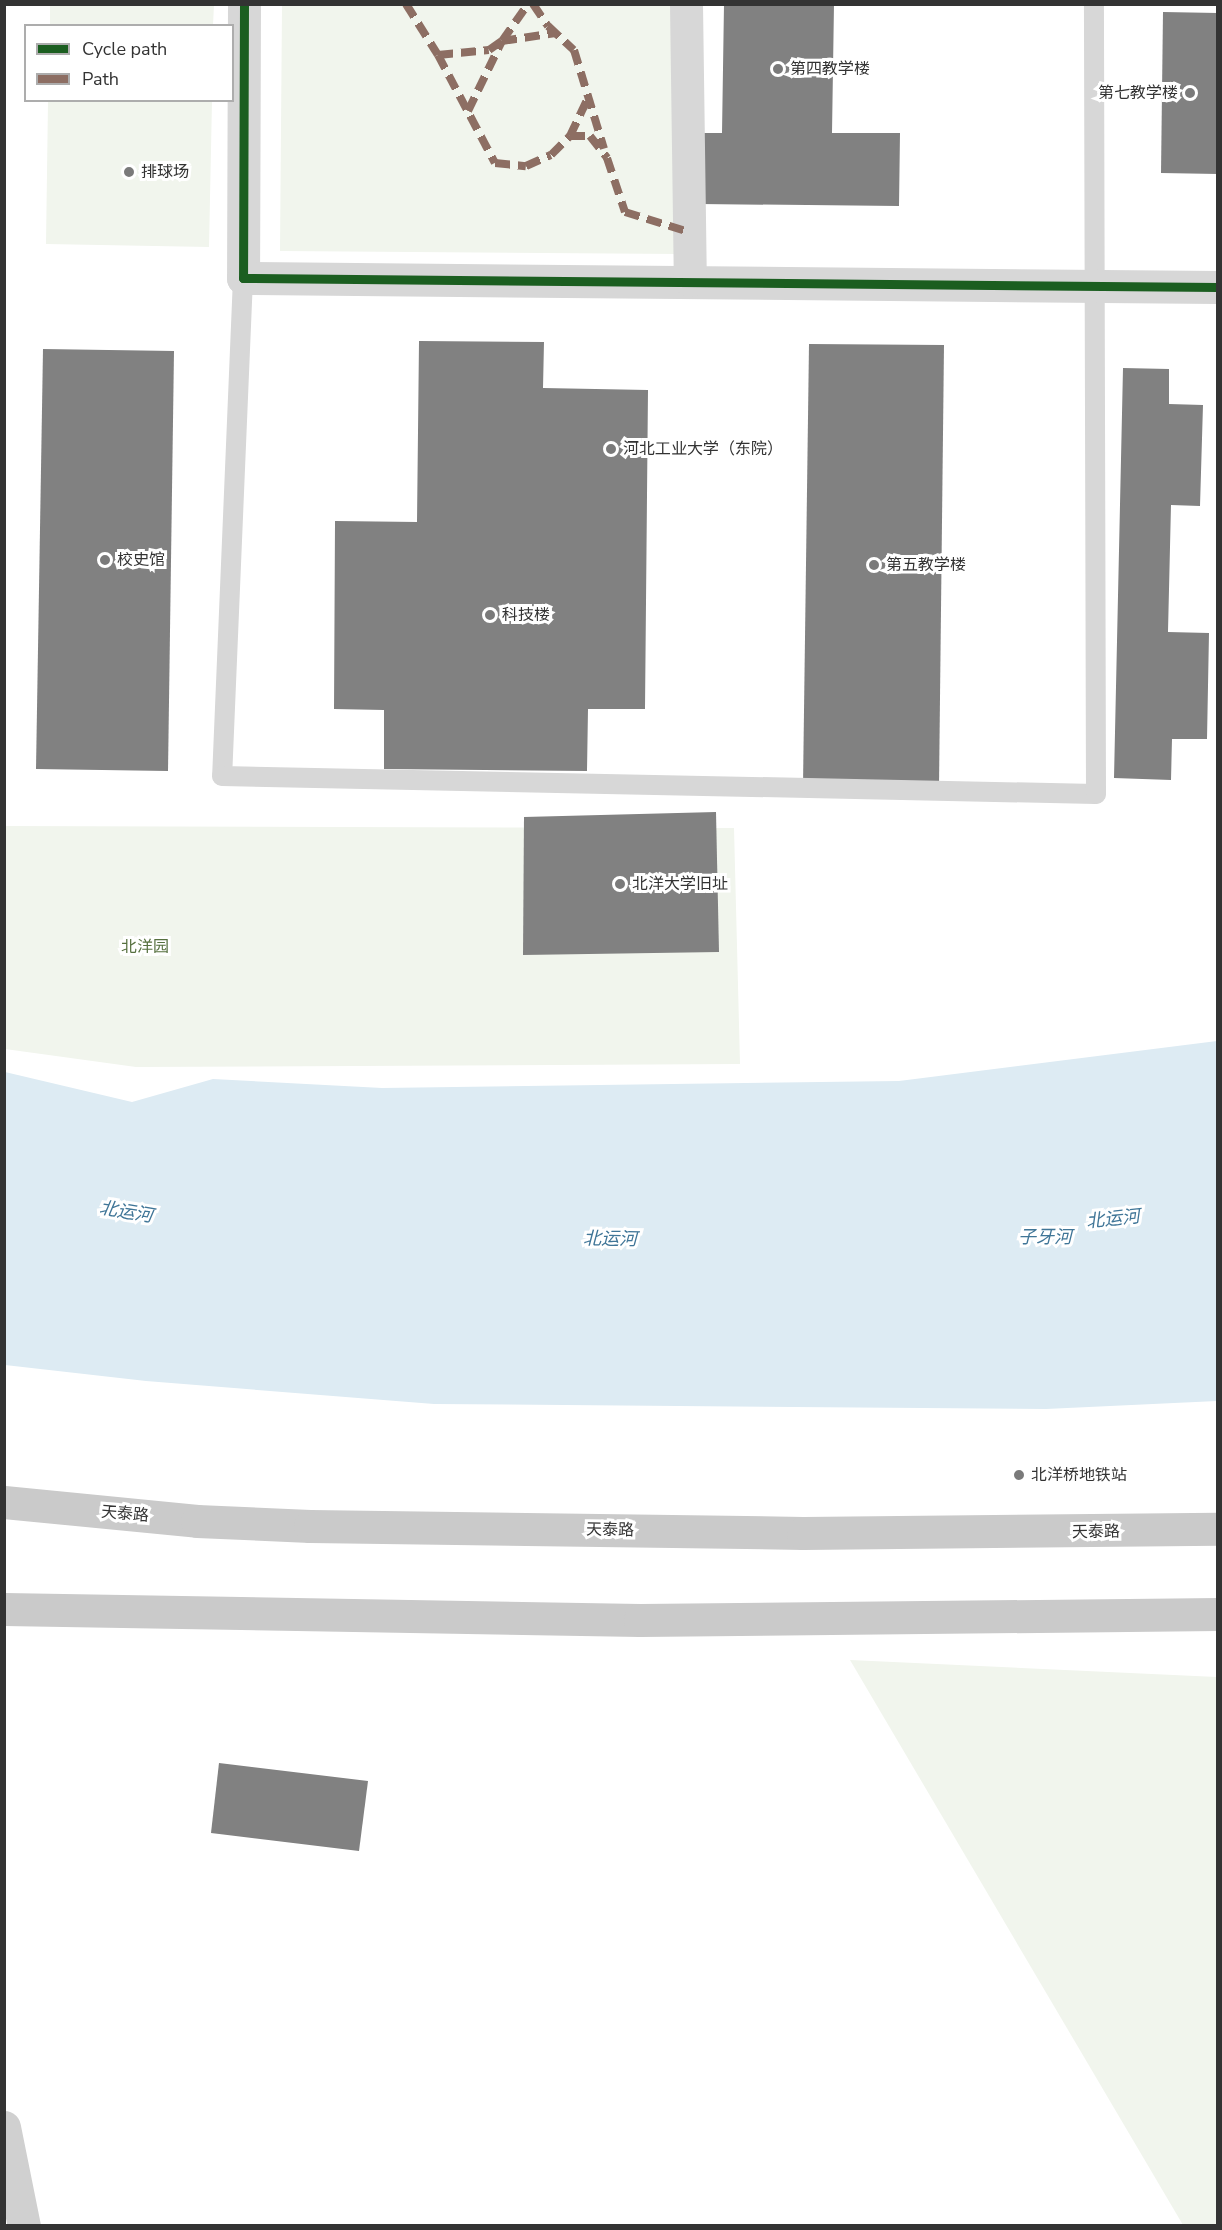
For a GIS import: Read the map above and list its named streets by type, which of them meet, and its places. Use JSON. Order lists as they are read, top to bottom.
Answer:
{
  "streets": {
    "main road": ["天泰路"]
  },
  "water": ["北运河", "子牙河"],
  "parks": ["北洋园"],
  "places": [
    "第四教学楼",
    "第七教学楼",
    "排球场",
    "河北工业大学（东院）",
    "校史馆",
    "第五教学楼",
    "科技楼",
    "北洋大学旧址",
    "北洋桥地铁站"
  ],
  "legend": ["Cycle path", "Path"]
}
